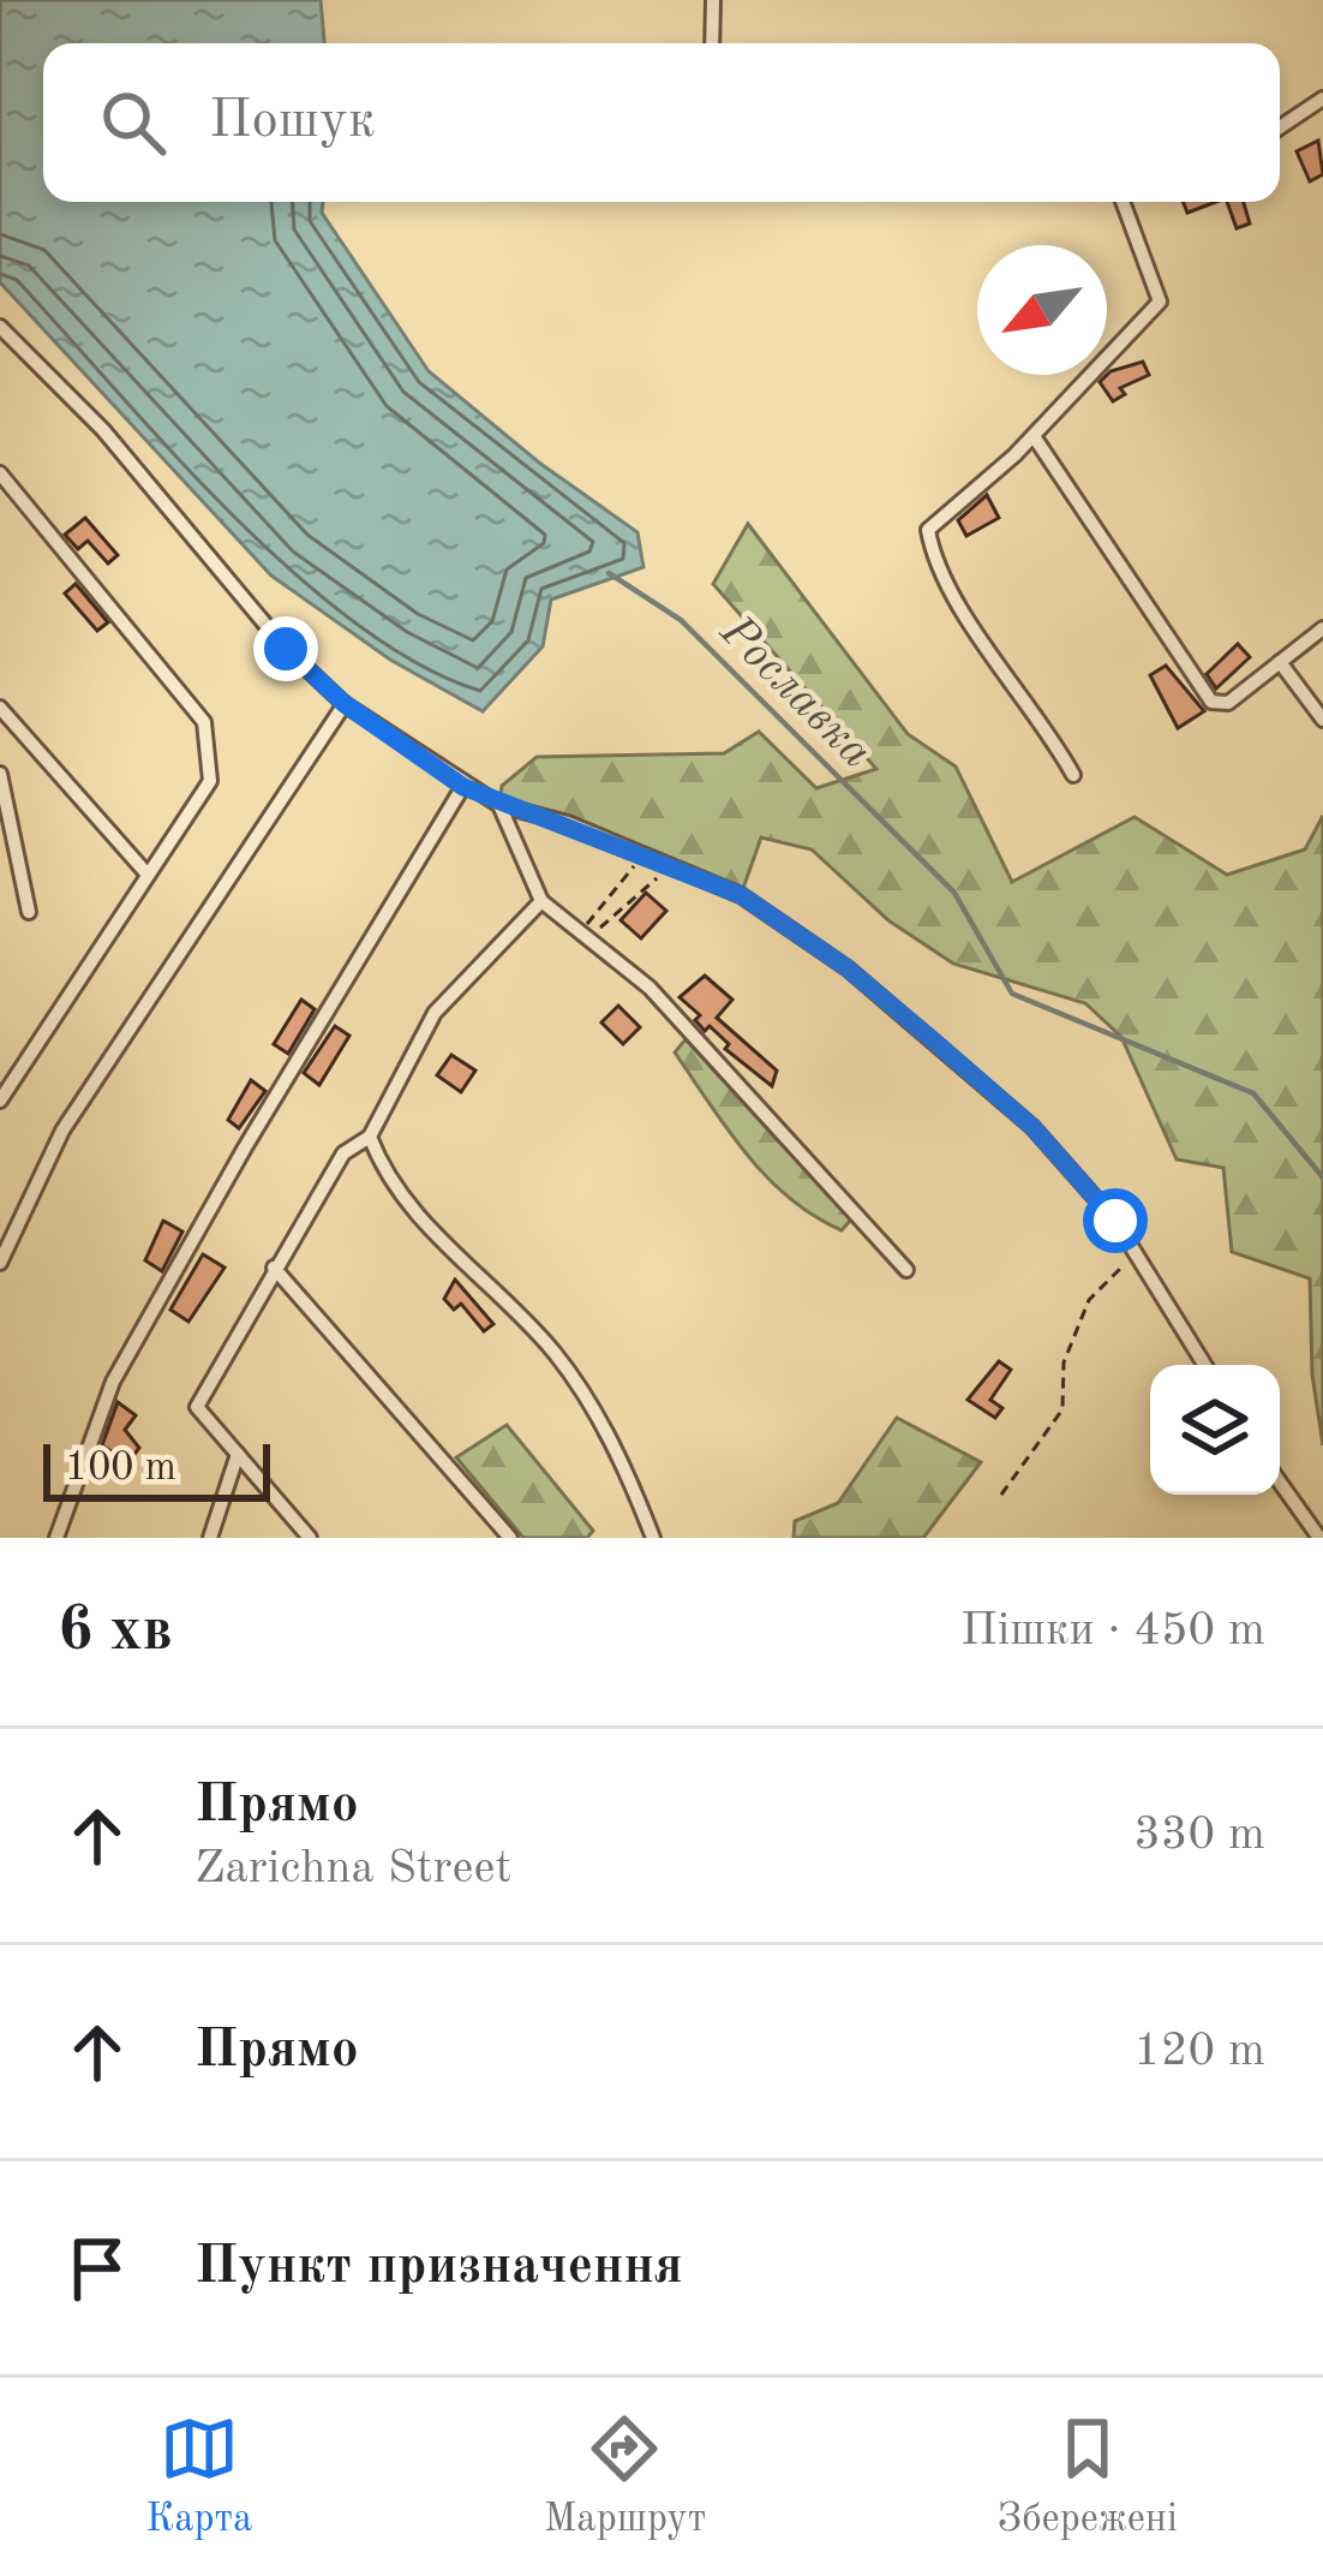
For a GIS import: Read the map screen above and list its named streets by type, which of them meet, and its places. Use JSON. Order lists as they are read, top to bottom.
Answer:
{
  "water": ["Рославка"],
  "scale_bar": "100 m",
  "north": "bottom left",
  "page": {
    "search": "Пошук",
    "scale": "100 m",
    "heading": ["6 хв", "Пішки · 450 m"],
    "list": [
      ["Прямо", "Zarichna Street", "330 m"],
      ["Прямо", "120 m"],
      "Пункт призначення"
    ],
    "nav": ["Карта", "Маршрут", "Збережені"]
  }
}
